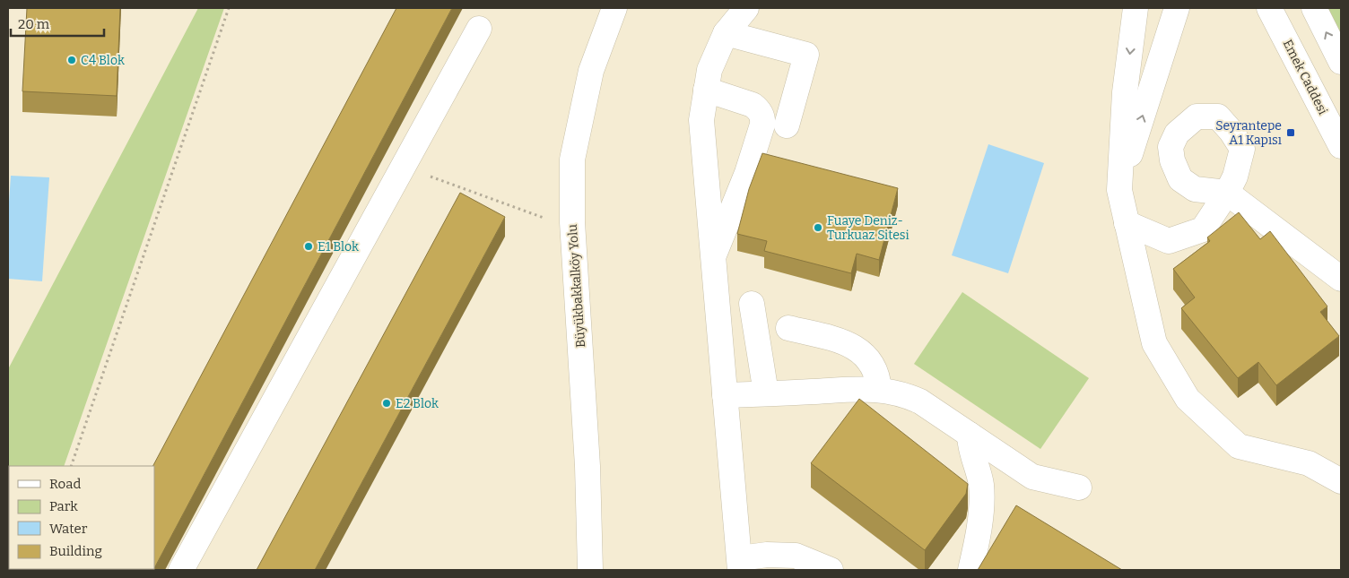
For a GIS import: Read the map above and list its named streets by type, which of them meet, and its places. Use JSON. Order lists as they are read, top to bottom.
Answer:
{
  "streets": {
    "street": ["Emek Caddesi", "Büyükbakkalköy Yolu"]
  },
  "places": {
    "other": [
      "C4 Blok",
      "Fuaye Deniz- Turkuaz Sitesi",
      "E1 Blok",
      "E2 Blok"
    ],
    "transit": ["Seyrantepe A1 Kapısı"]
  },
  "legend": [
    "Road",
    "Park",
    "Water",
    "Building"
  ],
  "scale_bar": "20 m"
}
